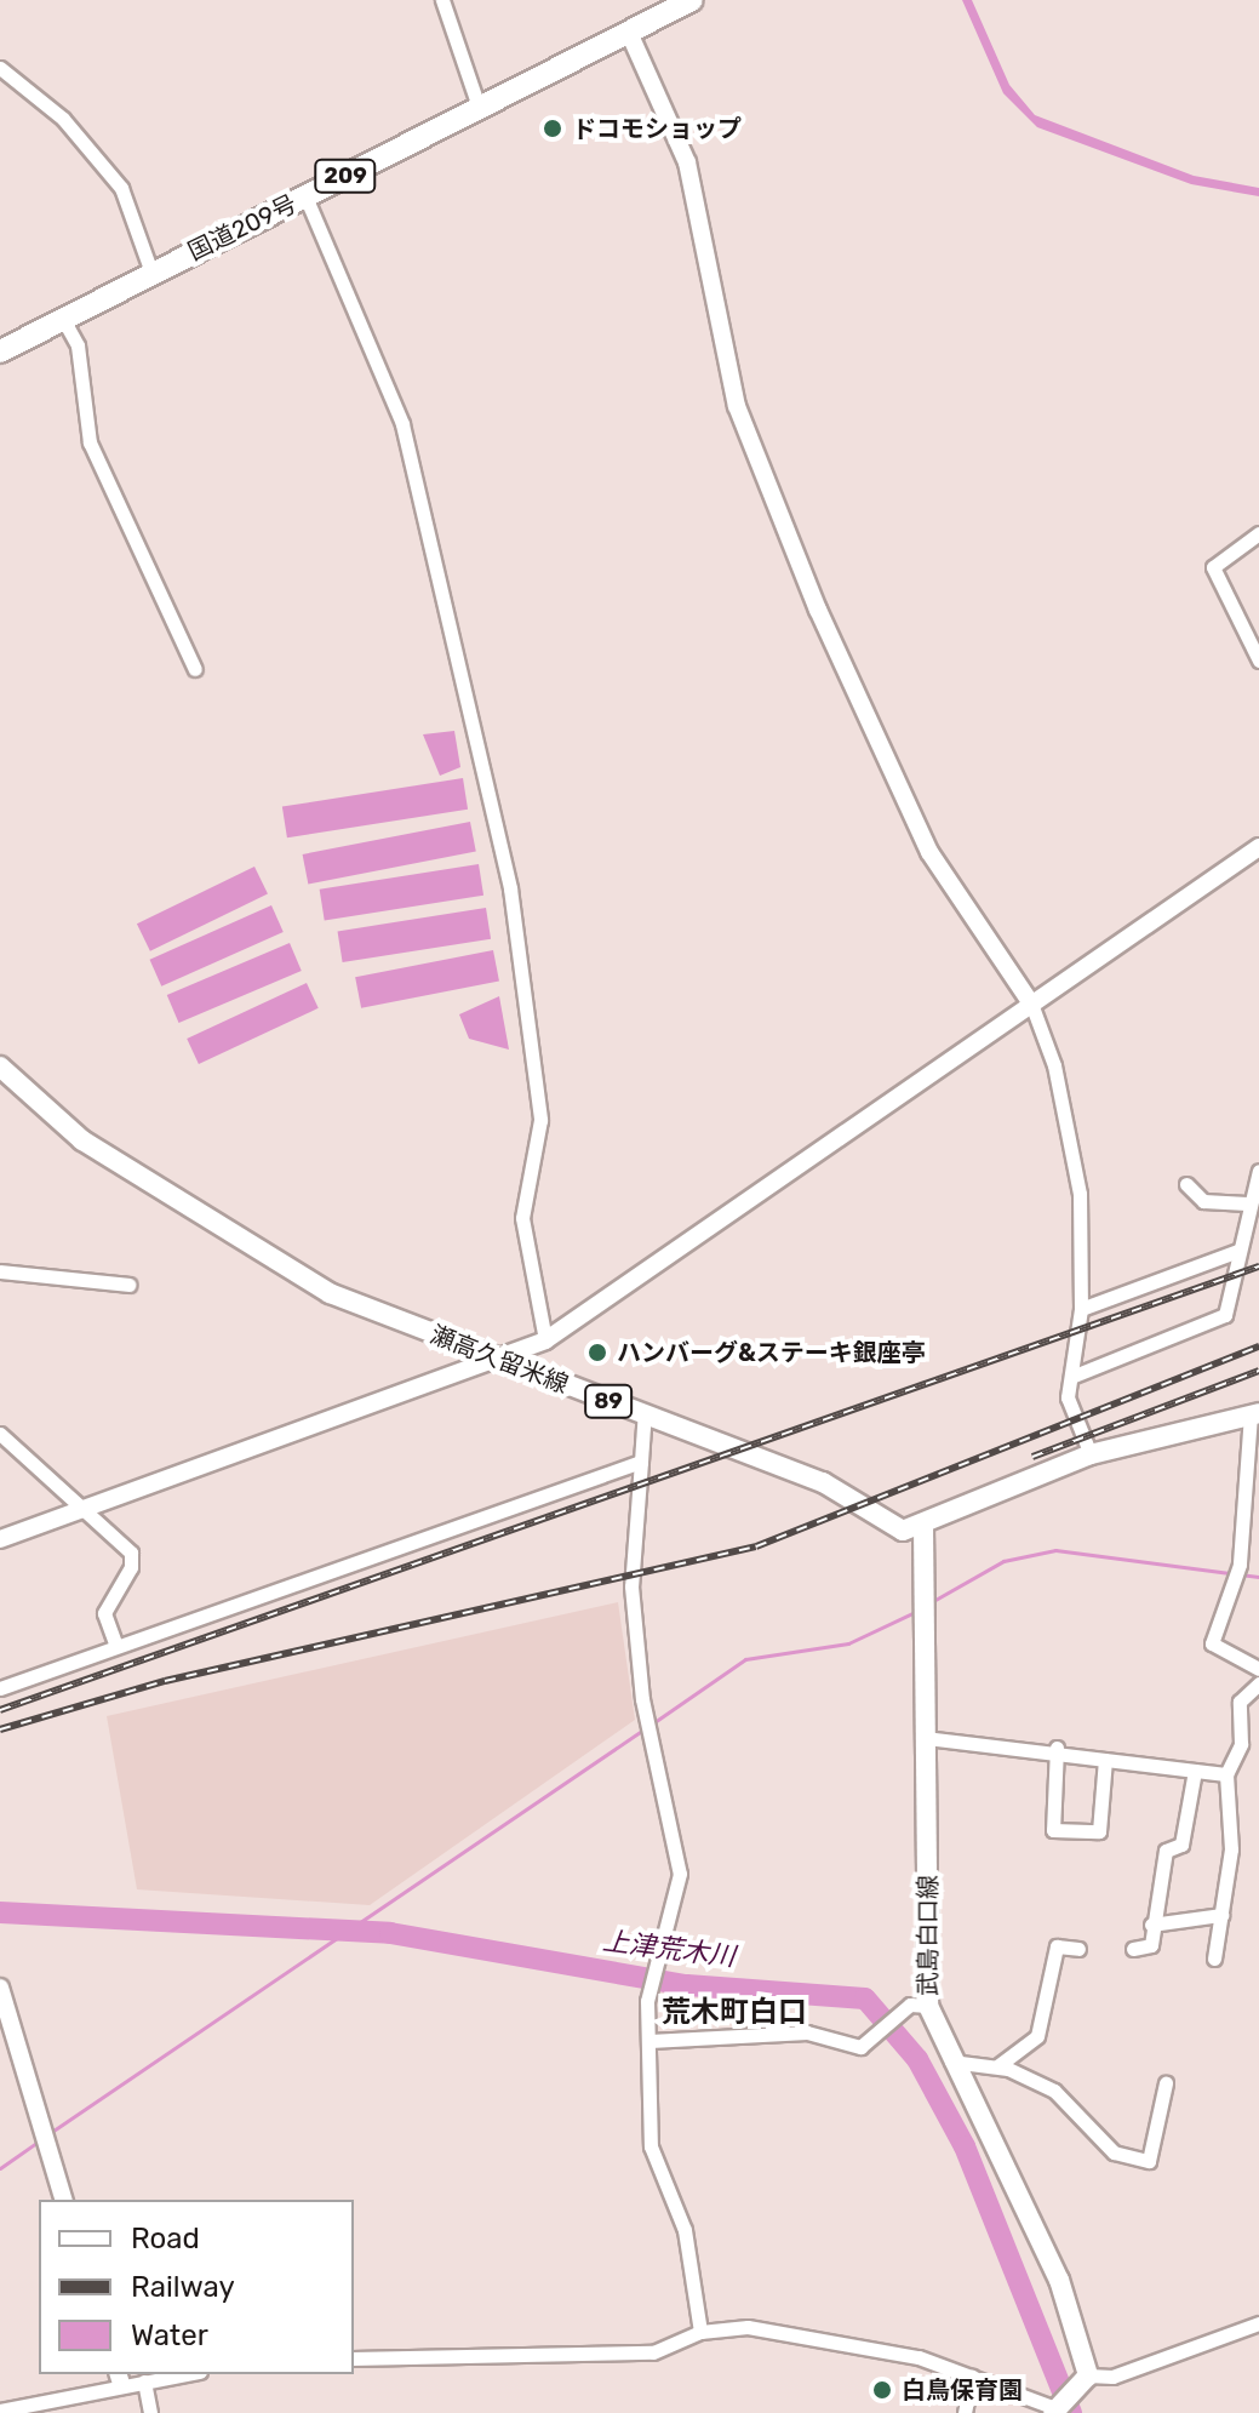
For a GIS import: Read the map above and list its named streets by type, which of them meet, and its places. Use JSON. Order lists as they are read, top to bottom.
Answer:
{
  "streets": {
    "highway": ["209", "国道209号"],
    "main road": ["瀬高久留米線", "89", "武島白口線"]
  },
  "crossings": [
    ["瀬高久留米線", "武島白口線"]
  ],
  "districts": ["荒木町白口"],
  "water": ["上津荒木川"],
  "places": ["ドコモショップ", "ハンバーグ&ステーキ銀座亭", "白鳥保育園"],
  "legend": ["Road", "Railway", "Water"]
}
